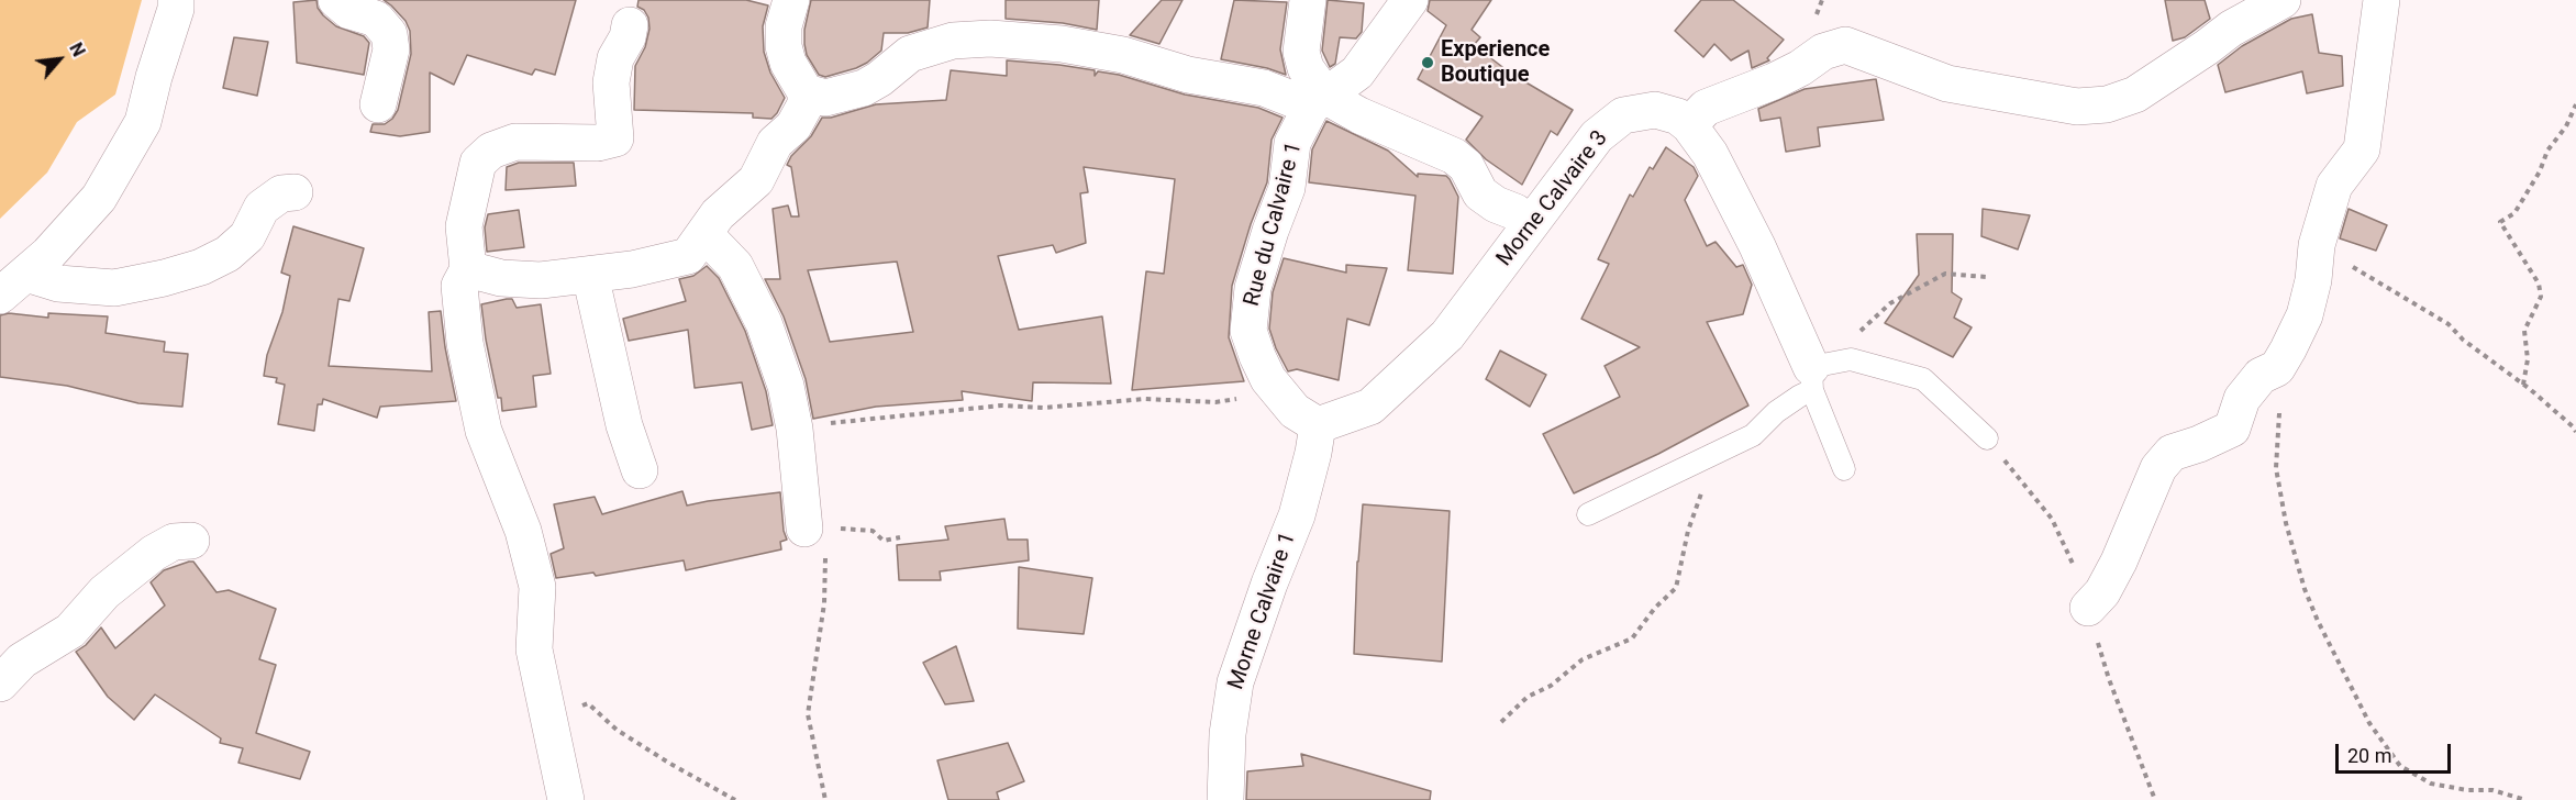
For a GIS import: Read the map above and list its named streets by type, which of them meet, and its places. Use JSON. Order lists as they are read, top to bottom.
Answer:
{
  "streets": {
    "street": ["Morne Calvaire 3", "Rue du Calvaire 1", "Morne Calvaire 1"]
  },
  "crossings": [
    ["Morne Calvaire 3", "Rue du Calvaire 1"],
    ["Morne Calvaire 3", "Morne Calvaire 1"],
    ["Rue du Calvaire 1", "Morne Calvaire 1"]
  ],
  "places": ["Experience Boutique"],
  "scale_bar": "20 m",
  "north": "top right"
}
